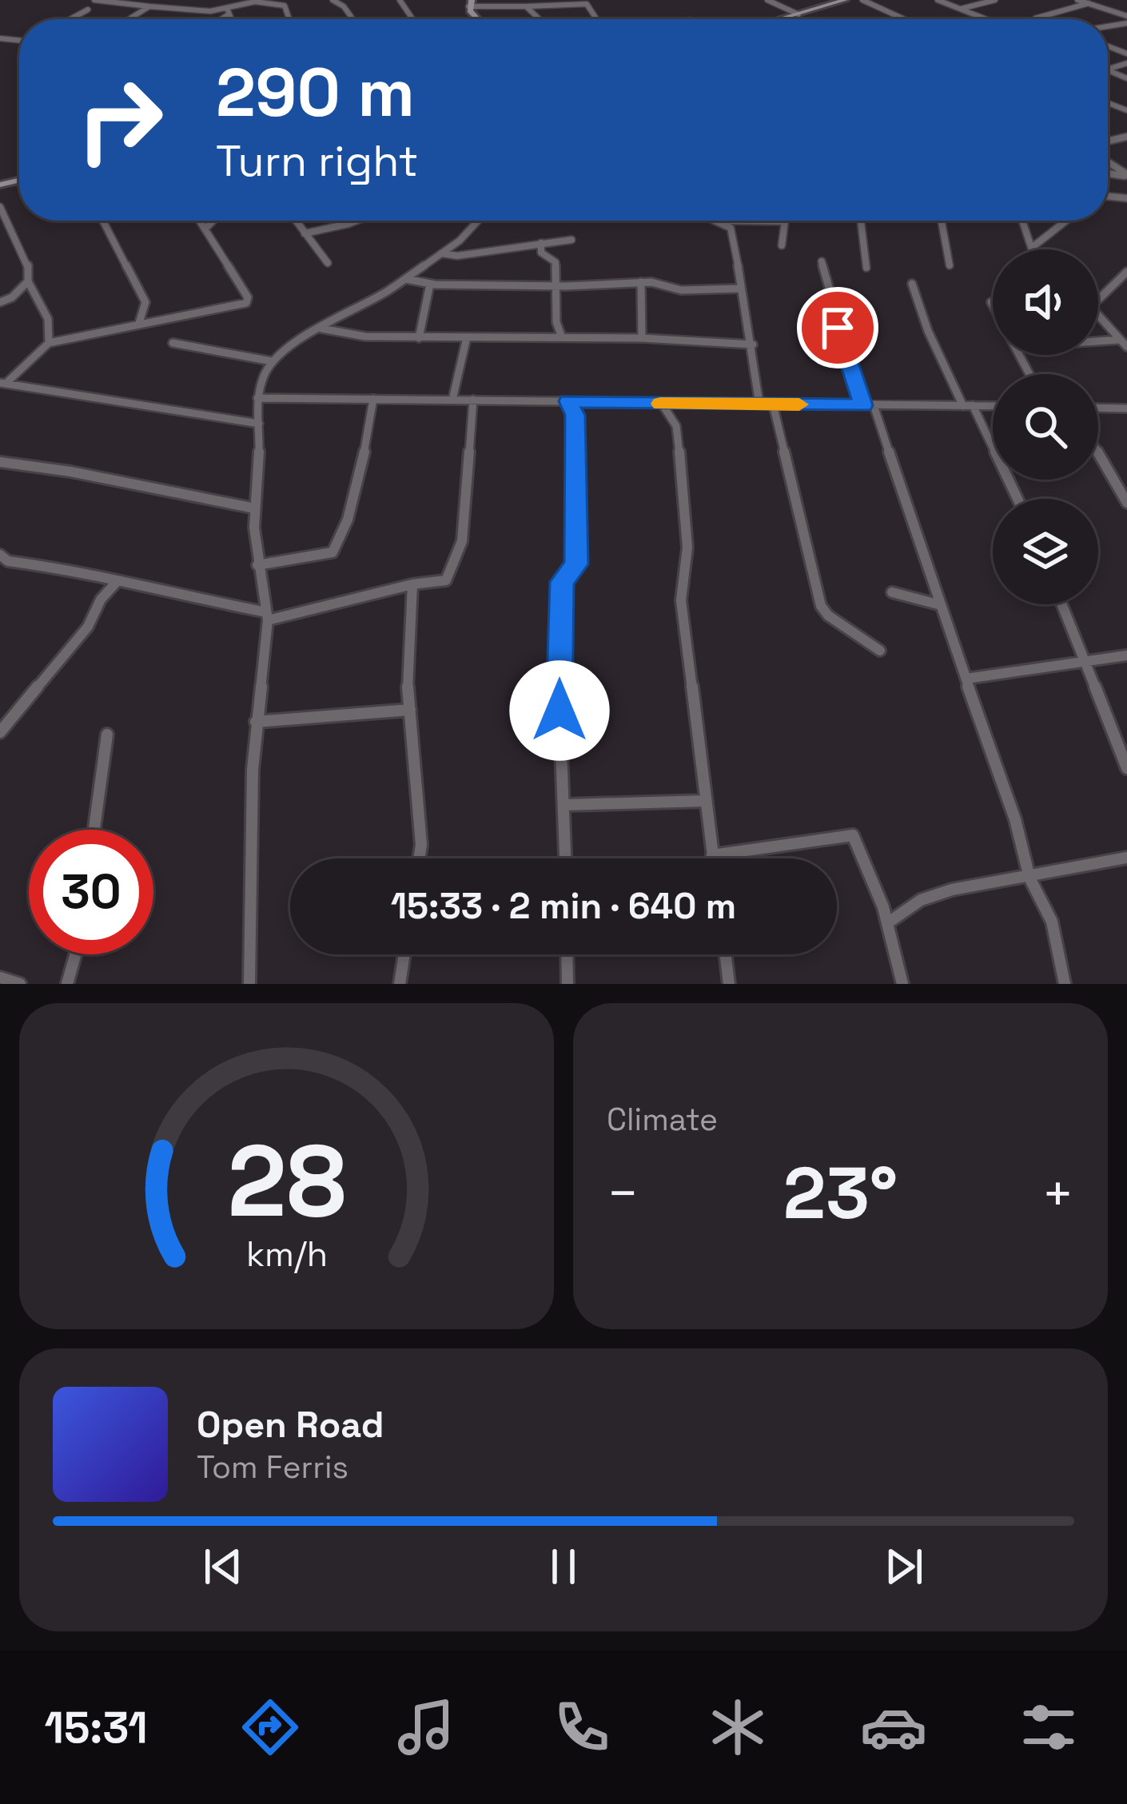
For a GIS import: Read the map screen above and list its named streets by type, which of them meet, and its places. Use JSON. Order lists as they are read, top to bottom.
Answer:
{
  "page": {
    "turn": ["290 m", "Turn right"],
    "limit": "30",
    "trip": "15:33 · 2 min · 640 m",
    "tile": "Climate",
    "heat": ["−", "23°", "+"],
    "song": ["Open Road", "Tom Ferris"],
    "tabs": "15:31",
    "gauge": ["28", "km/h"]
  }
}
